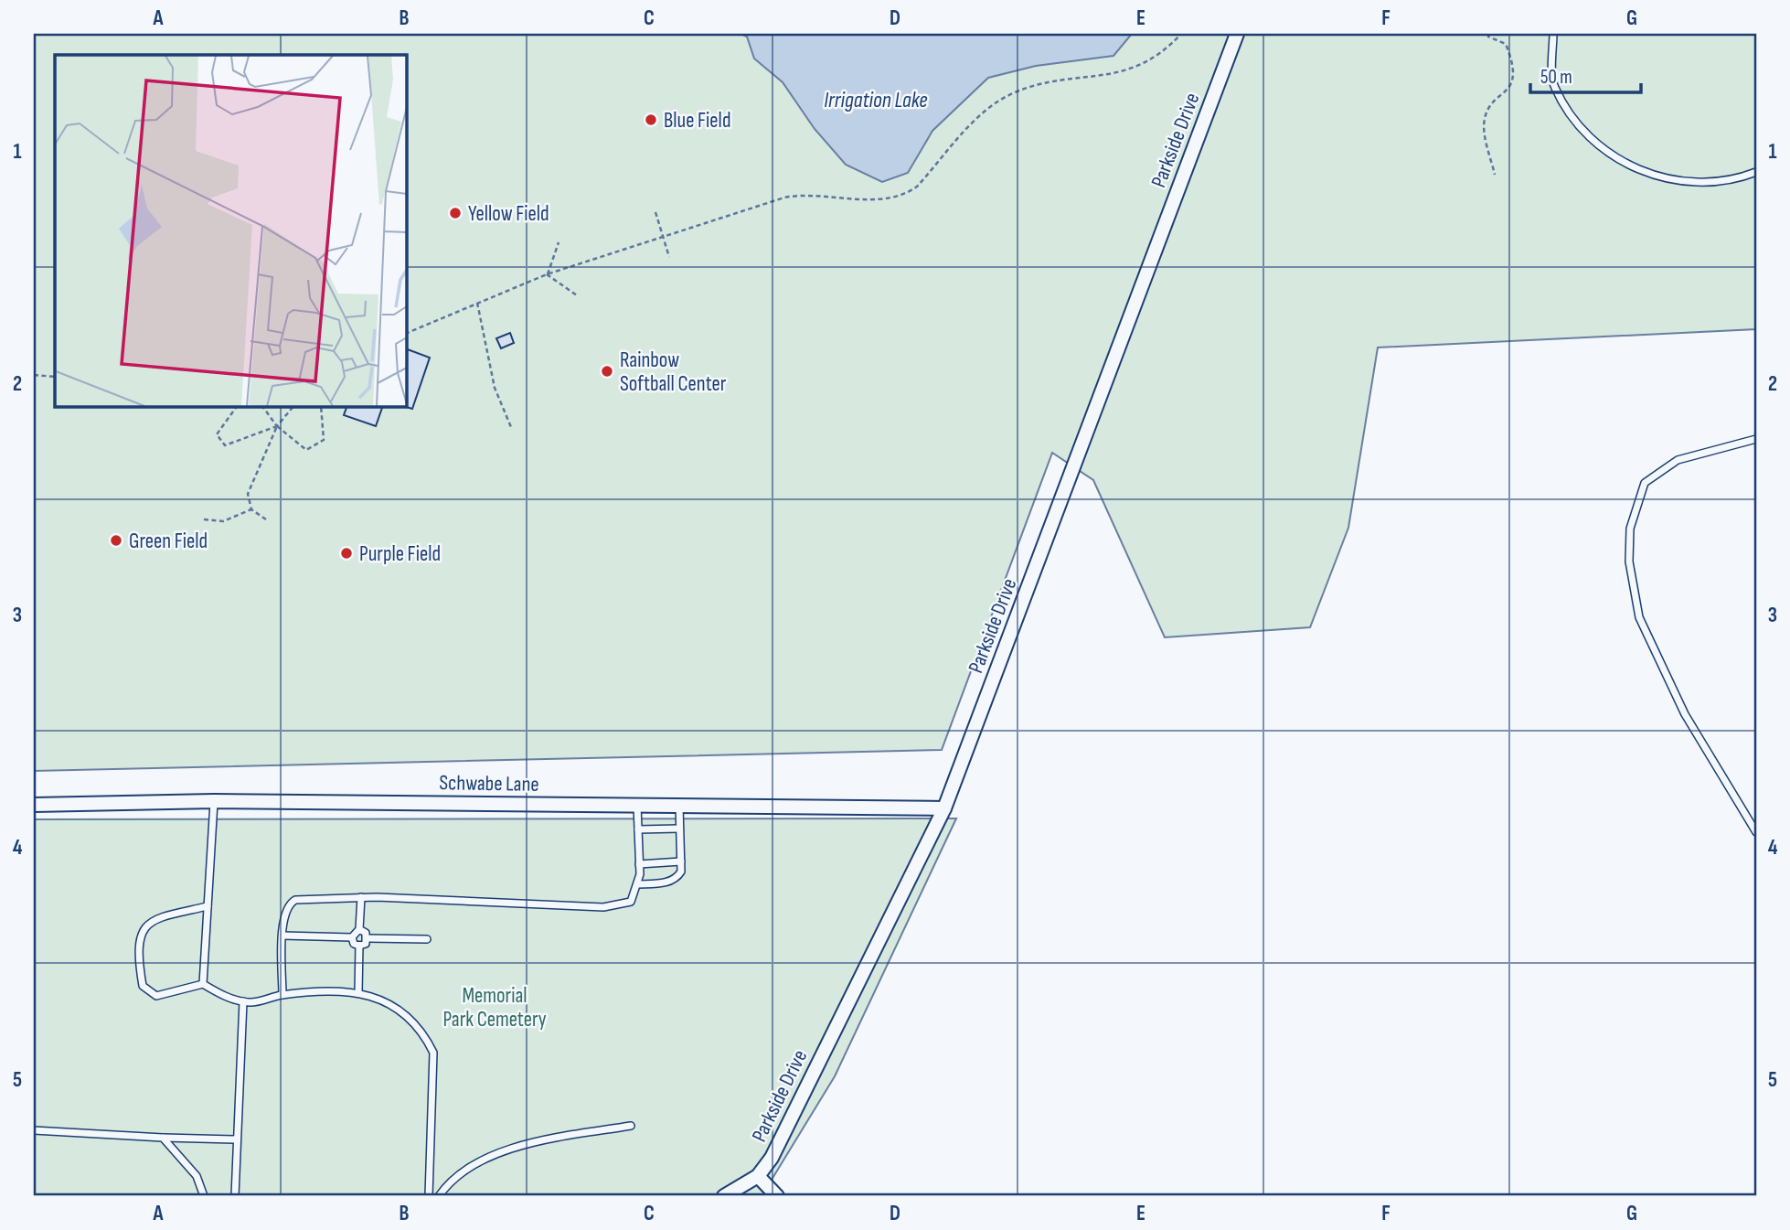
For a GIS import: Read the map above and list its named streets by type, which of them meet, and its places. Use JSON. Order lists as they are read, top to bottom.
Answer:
{
  "streets": {
    "street": ["Parkside Drive", "Schwabe Lane"]
  },
  "crossings": [
    ["Parkside Drive", "Schwabe Lane"]
  ],
  "water": ["Irrigation Lake"],
  "parks": ["Memorial Park Cemetery"],
  "places": [
    "Blue Field",
    "Yellow Field",
    "Rainbow Softball Center",
    "Green Field",
    "Purple Field"
  ],
  "scale_bar": "50 m",
  "grid": {
    "columns": [
      "A",
      "B",
      "C",
      "D",
      "E",
      "F",
      "G"
    ],
    "rows": [
      "1",
      "2",
      "3",
      "4",
      "5"
    ]
  }
}
